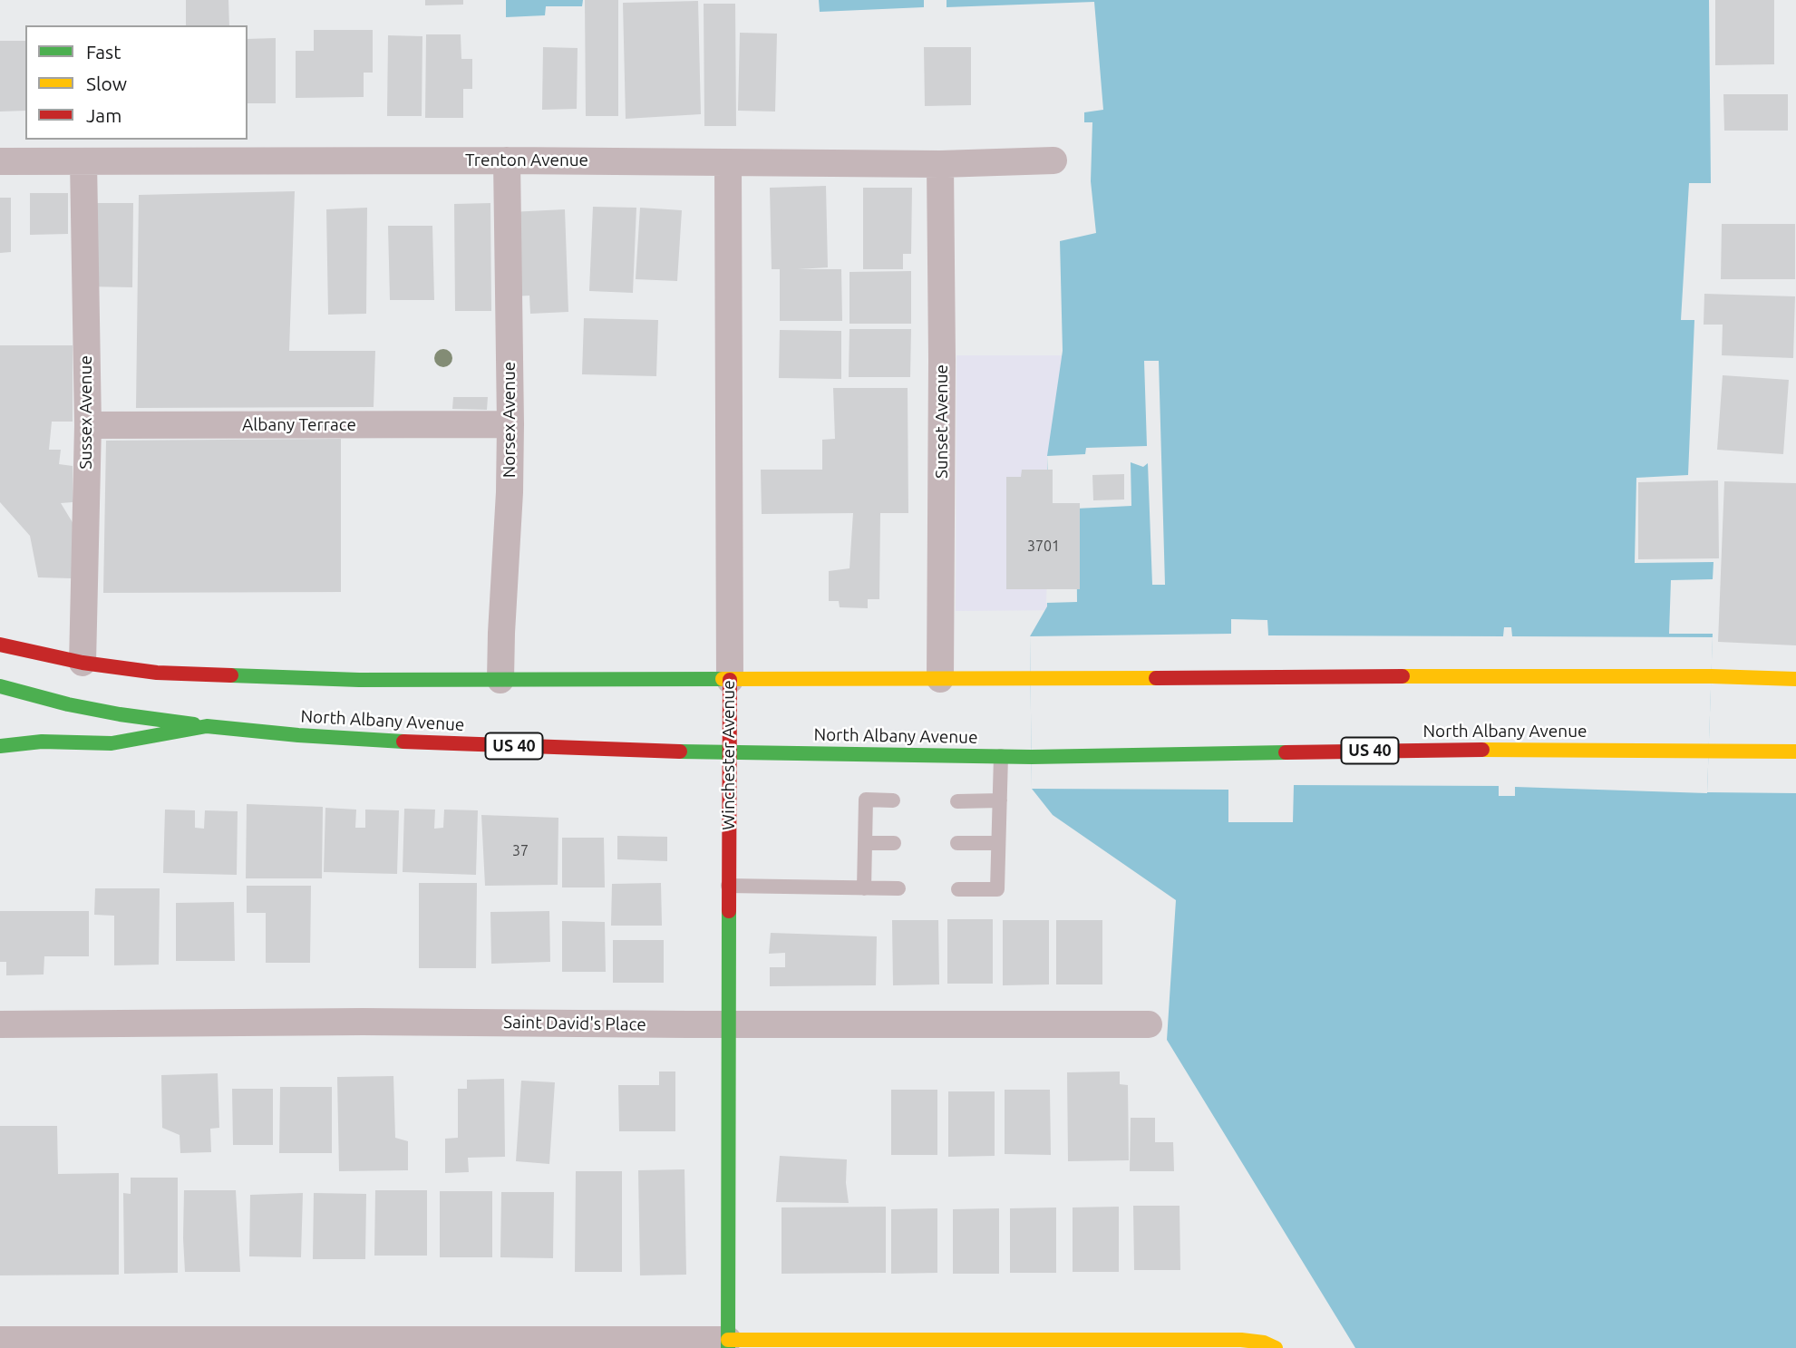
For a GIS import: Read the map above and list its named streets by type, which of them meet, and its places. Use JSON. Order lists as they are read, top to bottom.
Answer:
{
  "streets": {
    "main road": ["North Albany Avenue", "US 40", "Winchester Avenue"],
    "street": [
      "Trenton Avenue",
      "Sussex Avenue",
      "Norsex Avenue",
      "Sunset Avenue",
      "Albany Terrace",
      "Saint David's Place"
    ]
  },
  "crossings": [
    ["Trenton Avenue", "Sussex Avenue"],
    ["Trenton Avenue", "Norsex Avenue"],
    ["Trenton Avenue", "Sunset Avenue"],
    ["Trenton Avenue", "Winchester Avenue"],
    ["Sussex Avenue", "Albany Terrace"],
    ["Norsex Avenue", "Albany Terrace"],
    ["North Albany Avenue", "Winchester Avenue"],
    ["Winchester Avenue", "Saint David's Place"]
  ],
  "house_numbers": ["3701", "37"],
  "legend": ["Fast", "Slow", "Jam"]
}
